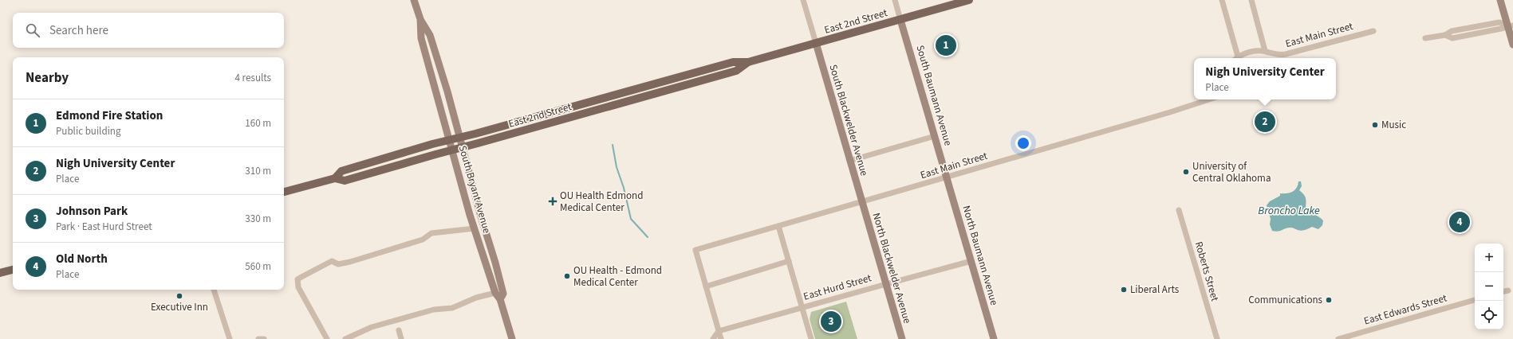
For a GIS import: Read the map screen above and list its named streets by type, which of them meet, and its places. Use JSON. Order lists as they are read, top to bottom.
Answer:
{
  "streets": {
    "main road": ["East 2nd Street"],
    "street": [
      "East Main Street",
      "South Baumann Avenue",
      "South Blackwelder Avenue",
      "South Bryant Avenue",
      "North Baumann Avenue",
      "North Blackwelder Avenue",
      "Roberts Street",
      "East Hurd Street",
      "East Edwards Street"
    ]
  },
  "crossings": [
    ["East 2nd Street", "South Baumann Avenue"],
    ["East 2nd Street", "South Blackwelder Avenue"],
    ["East 2nd Street", "South Bryant Avenue"],
    ["East Main Street", "South Baumann Avenue"],
    ["East Main Street", "South Blackwelder Avenue"],
    ["East Main Street", "North Baumann Avenue"],
    ["East Main Street", "North Blackwelder Avenue"],
    ["South Baumann Avenue", "North Baumann Avenue"],
    ["South Blackwelder Avenue", "North Blackwelder Avenue"],
    ["North Baumann Avenue", "East Hurd Street"],
    ["North Blackwelder Avenue", "East Hurd Street"]
  ],
  "water": ["Broncho Lake"],
  "places": {
    "other": [
      "Music",
      "University of Central Oklahoma",
      "OU Health - Edmond Medical Center",
      "Liberal Arts",
      "Executive Inn",
      "Communications"
    ],
    "health": ["OU Health Edmond Medical Center"]
  },
  "page": {
    "search": "Search here",
    "pins": [
      "1",
      "2",
      "4",
      "3"
    ],
    "heading": ["Nearby", "4 results"],
    "popup": ["Nigh University Center", "Place"],
    "list": [
      {
        "mark": "1",
        "name": "Edmond Fire Station",
        "note": "Public building",
        "value": "160 m"
      },
      {
        "mark": "2",
        "name": "Nigh University Center",
        "note": "Place",
        "value": "310 m"
      },
      {
        "mark": "3",
        "name": "Johnson Park",
        "note": "Park · East Hurd Street",
        "value": "330 m"
      },
      {
        "mark": "4",
        "name": "Old North",
        "note": "Place",
        "value": "560 m"
      }
    ],
    "map_buttons": ["+", "−"]
  }
}
